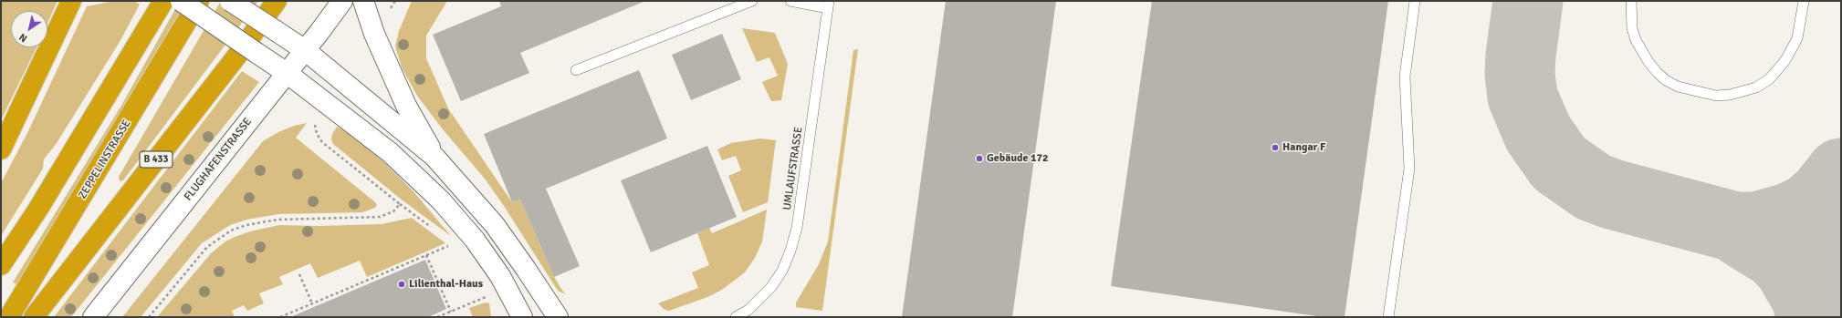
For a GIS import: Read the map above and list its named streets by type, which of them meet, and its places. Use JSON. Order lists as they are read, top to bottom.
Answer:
{
  "streets": {
    "highway": ["ZEPPELINSTRASSE", "B 433"],
    "street": ["FLUGHAFENSTRASSE"],
    "lane": ["UMLAUFSTRASSE"]
  },
  "places": ["Hangar F", "Gebäude 172", "Lilienthal-Haus"],
  "north": "bottom left"
}
